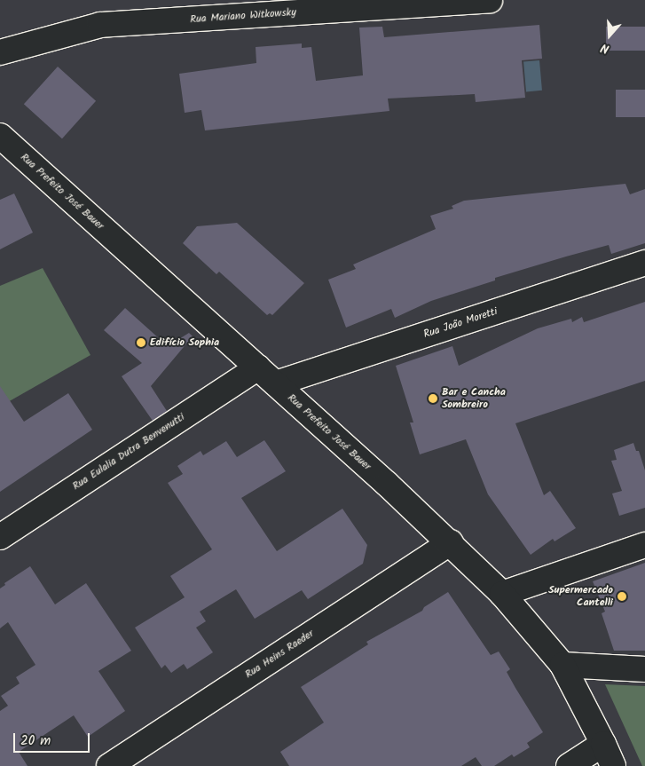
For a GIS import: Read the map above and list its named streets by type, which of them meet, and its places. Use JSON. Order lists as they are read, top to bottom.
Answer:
{
  "streets": {
    "street": [
      "Rua Mariano Witkowsky",
      "Rua Prefeito José Bauer",
      "Rua João Moretti",
      "Rua Eulalia Dutra Benvenutti",
      "Rua Heins Raeder"
    ]
  },
  "crossings": [
    ["Rua Prefeito José Bauer", "Rua João Moretti"],
    ["Rua Prefeito José Bauer", "Rua Eulalia Dutra Benvenutti"],
    ["Rua Prefeito José Bauer", "Rua Heins Raeder"]
  ],
  "places": ["Edifício Sophia", "Bar e Cancha Sombreiro", "Supermercado Cantelli"],
  "scale_bar": "20 m",
  "north": "bottom"
}
